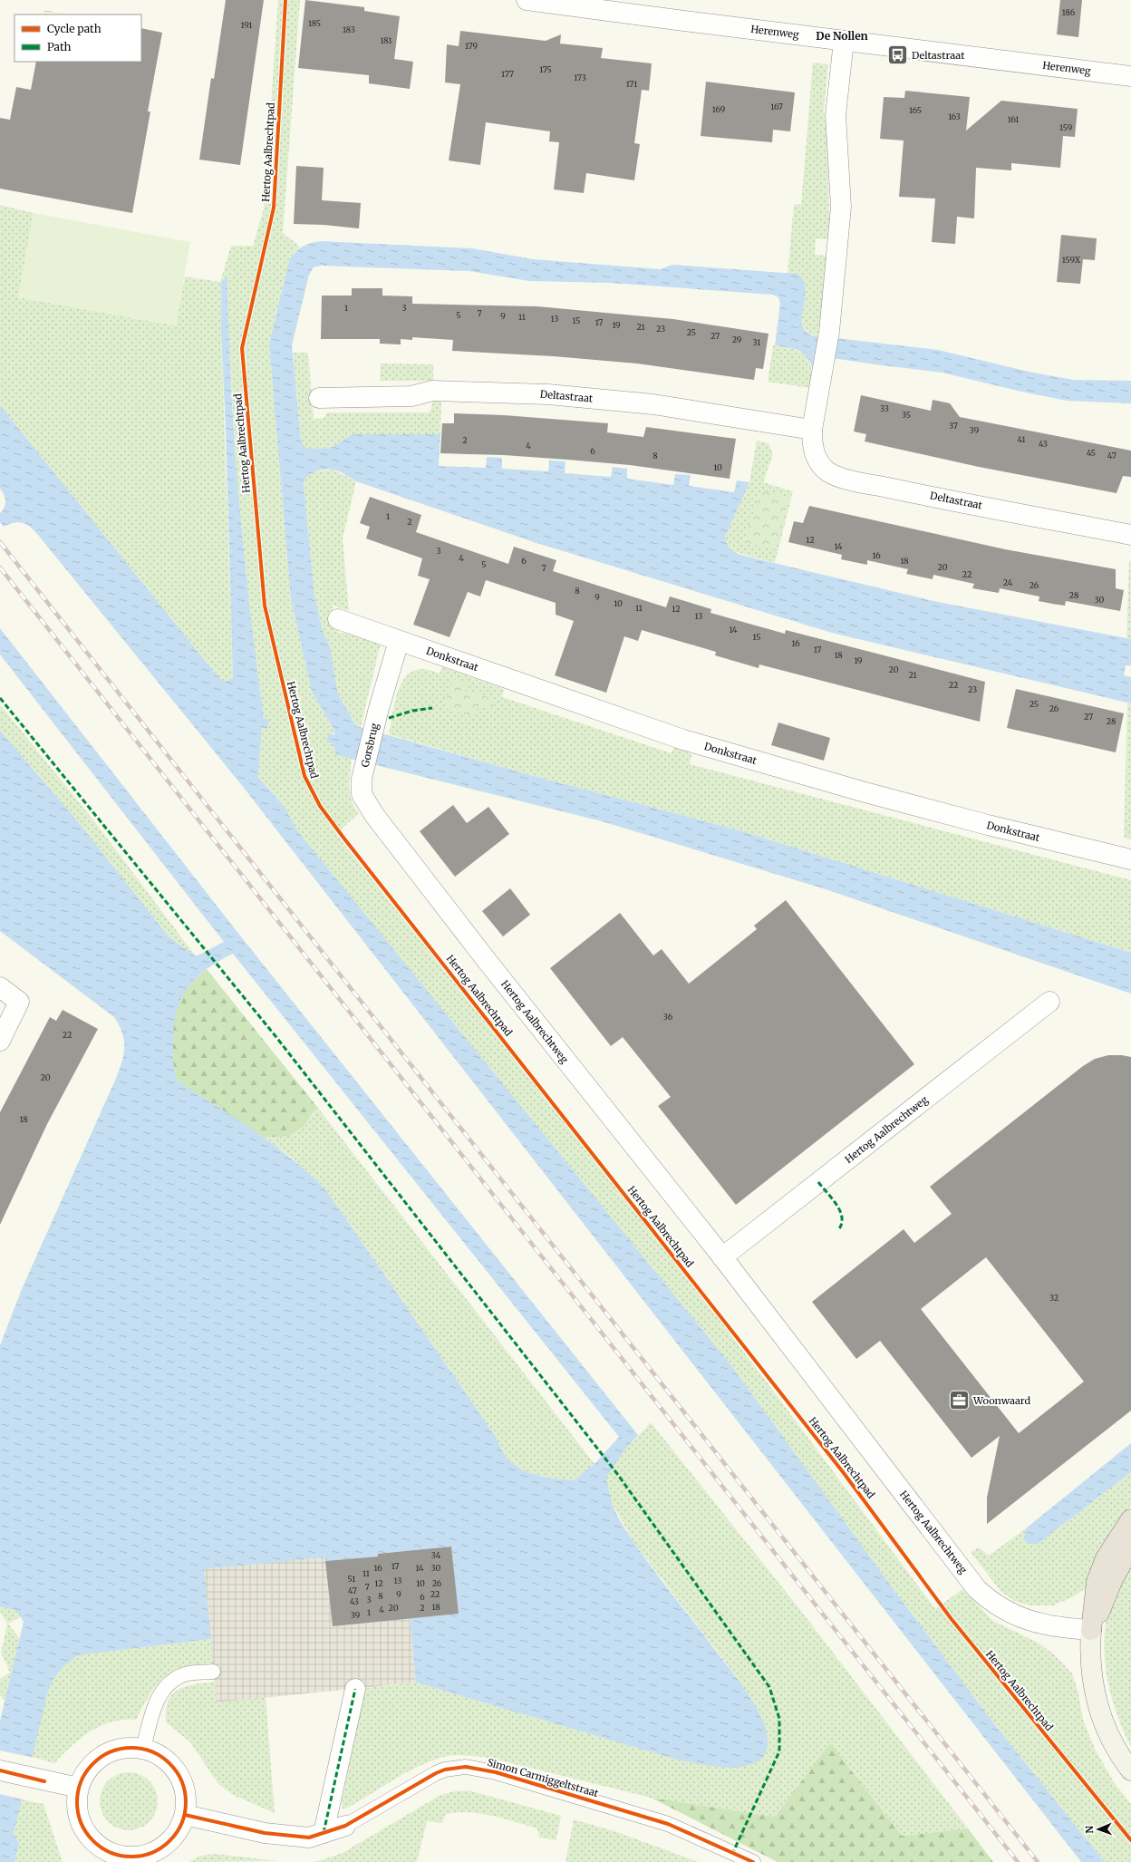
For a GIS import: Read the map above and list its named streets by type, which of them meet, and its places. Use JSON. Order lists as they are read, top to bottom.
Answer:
{
  "streets": {
    "street": [
      "Herenweg",
      "Deltastraat",
      "Donkstraat",
      "Gorsbrug",
      "Hertog Aalbrechtweg",
      "Simon Carmiggeltstraat"
    ],
    "cycle path": ["Hertog Aalbrechtpad"]
  },
  "crossings": [
    ["Herenweg", "Deltastraat"],
    ["Donkstraat", "Gorsbrug"],
    ["Gorsbrug", "Hertog Aalbrechtweg"]
  ],
  "districts": ["De Nollen"],
  "places": {
    "bus stop": ["Deltastraat"],
    "office": ["Woonwaard"]
  },
  "house_numbers": [
    "186",
    "185",
    "191",
    "183",
    "181",
    "179",
    "175",
    "177",
    "173",
    "171",
    "167",
    "169",
    "165",
    "163",
    "161",
    "159",
    "159X",
    "1",
    "3",
    "7",
    "5",
    "9",
    "11",
    "13",
    "15",
    "17",
    "19",
    "21",
    "23",
    "25",
    "27",
    "29",
    "31",
    "33",
    "35",
    "37",
    "39",
    "41",
    "2",
    "43",
    "4",
    "6",
    "45",
    "8",
    "47",
    "10",
    "1",
    "2",
    "12",
    "14",
    "3",
    "16",
    "4",
    "6",
    "18",
    "5",
    "20",
    "7",
    "22",
    "24",
    "26",
    "8",
    "28",
    "9",
    "30",
    "10",
    "11",
    "12",
    "13",
    "14",
    "15",
    "16",
    "17",
    "18",
    "19",
    "20",
    "21",
    "22",
    "23",
    "25",
    "26",
    "27",
    "28",
    "36",
    "22",
    "20",
    "18",
    "32",
    "34",
    "17",
    "16",
    "14",
    "30",
    "11",
    "51",
    "13",
    "12",
    "10",
    "26",
    "7",
    "47",
    "9",
    "22",
    "8",
    "6",
    "3",
    "43",
    "18",
    "20",
    "2",
    "4",
    "1",
    "39"
  ],
  "legend": ["Cycle path", "Path"],
  "north": "left"
}
